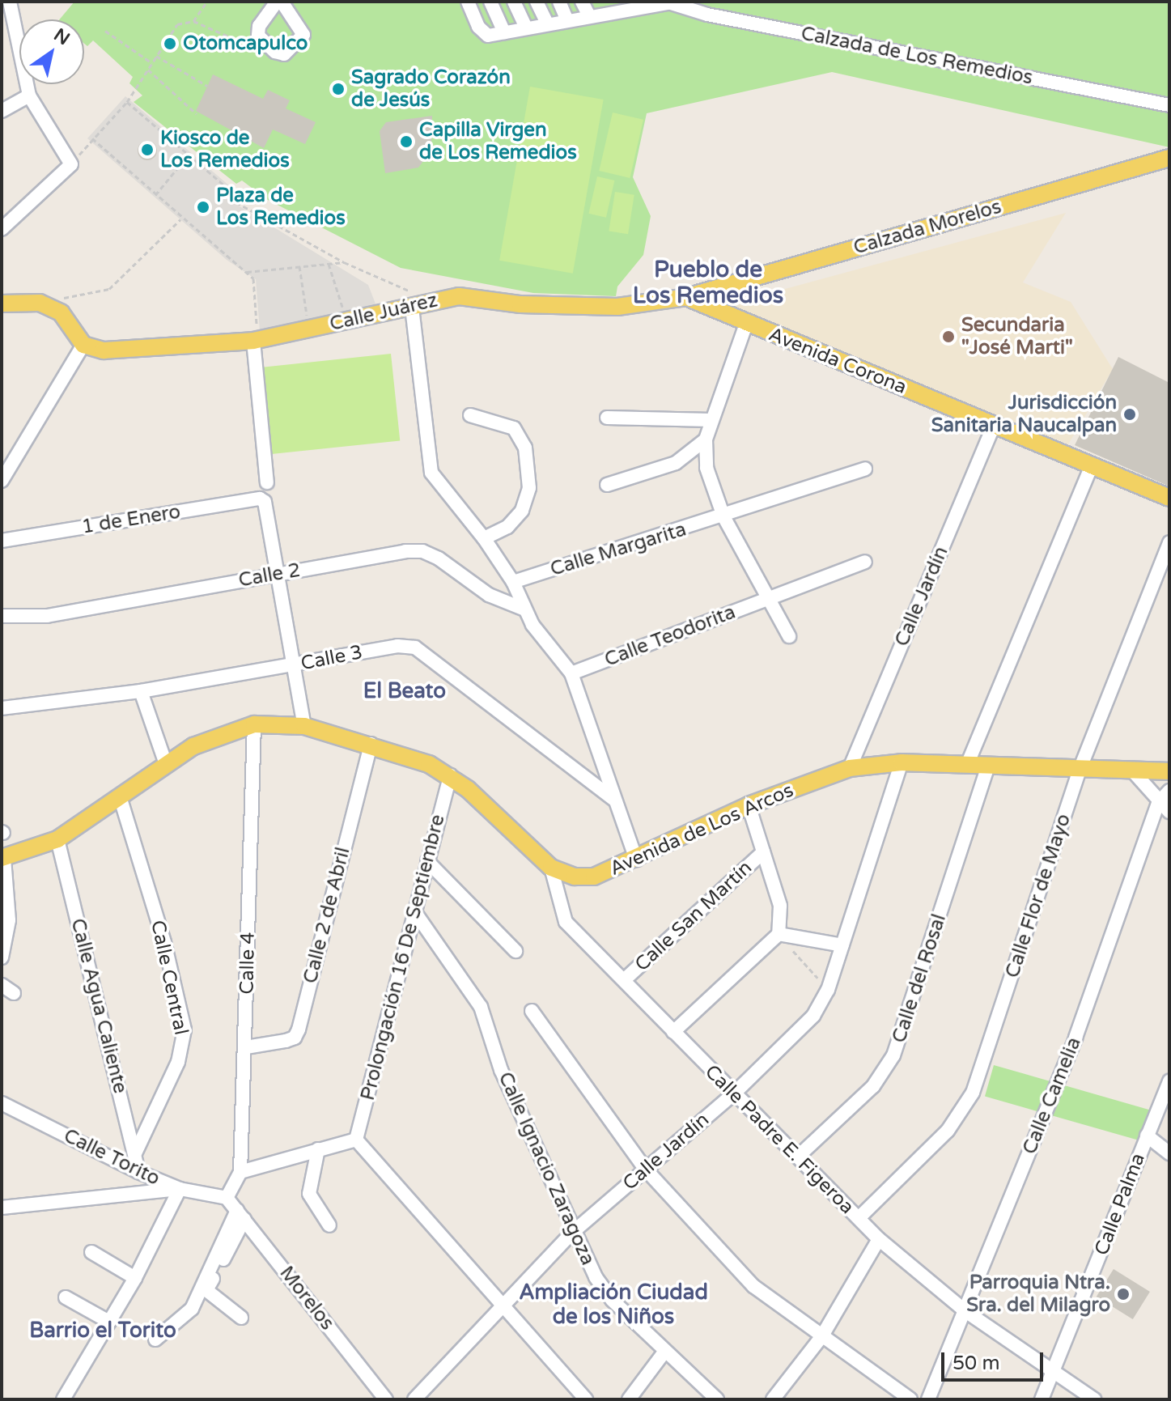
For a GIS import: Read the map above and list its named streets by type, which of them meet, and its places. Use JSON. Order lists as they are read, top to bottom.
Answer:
{
  "streets": {
    "main road": [
      "Calzada Morelos",
      "Calle Juárez",
      "Avenida Corona",
      "Avenida de Los Arcos"
    ],
    "street": [
      "Calzada de Los Remedios",
      "1 de Enero",
      "Calle Margarita",
      "Calle 2",
      "Calle Jardín",
      "Calle Teodorita",
      "Calle 3",
      "Calle Flor de Mayo",
      "Calle 2 de Abril",
      "Calle San Martín",
      "Prolongación 16 De Septiembre",
      "Calle 4",
      "Calle Central",
      "Calle del Rosal",
      "Calle Agua Caliente",
      "Calle Camelia",
      "Calle Padre E. Figeroa",
      "Calle Torito",
      "Calle Ignacio Zaragoza",
      "Calle Palma",
      "Morelos"
    ]
  },
  "crossings": [
    ["Calzada Morelos", "Calle Juárez"],
    ["Calzada Morelos", "Avenida Corona"],
    ["Calle Juárez", "Avenida Corona"],
    ["Avenida Corona", "Calle Jardín"],
    ["1 de Enero", "Calle 2"],
    ["Calle Jardín", "Avenida de Los Arcos"],
    ["Calle Jardín", "Calle Padre E. Figeroa"],
    ["Calle Jardín", "Calle Ignacio Zaragoza"],
    ["Avenida de Los Arcos", "Calle Flor de Mayo"],
    ["Avenida de Los Arcos", "Calle 2 de Abril"],
    ["Avenida de Los Arcos", "Prolongación 16 De Septiembre"],
    ["Avenida de Los Arcos", "Calle 4"],
    ["Avenida de Los Arcos", "Calle Central"],
    ["Avenida de Los Arcos", "Calle del Rosal"],
    ["Avenida de Los Arcos", "Calle Agua Caliente"],
    ["Avenida de Los Arcos", "Calle Padre E. Figeroa"],
    ["Calle Flor de Mayo", "Calle Padre E. Figeroa"],
    ["Calle 2 de Abril", "Calle 4"],
    ["Calle San Martín", "Calle Padre E. Figeroa"],
    ["Prolongación 16 De Septiembre", "Calle Ignacio Zaragoza"],
    ["Calle 4", "Calle Torito"],
    ["Calle 4", "Morelos"],
    ["Calle Central", "Calle Agua Caliente"],
    ["Calle del Rosal", "Calle Padre E. Figeroa"],
    ["Calle Agua Caliente", "Calle Torito"],
    ["Calle Camelia", "Calle Padre E. Figeroa"],
    ["Calle Padre E. Figeroa", "Calle Palma"],
    ["Calle Torito", "Morelos"]
  ],
  "districts": [
    "Pueblo de Los Remedios",
    "El Beato",
    "Ampliación Ciudad de los Niños",
    "Barrio el Torito"
  ],
  "places": [
    "Otomcapulco",
    "Sagrado Corazón de Jesús",
    "Capilla Virgen de Los Remedios",
    "Kiosco de Los Remedios",
    "Plaza de Los Remedios",
    "Secundaria \"José Marti\"",
    "Jurisdicción Sanitaria Naucalpan",
    "Parroquia Ntra. Sra. del Milagro"
  ],
  "scale_bar": "50 m",
  "north": "top right"
}
